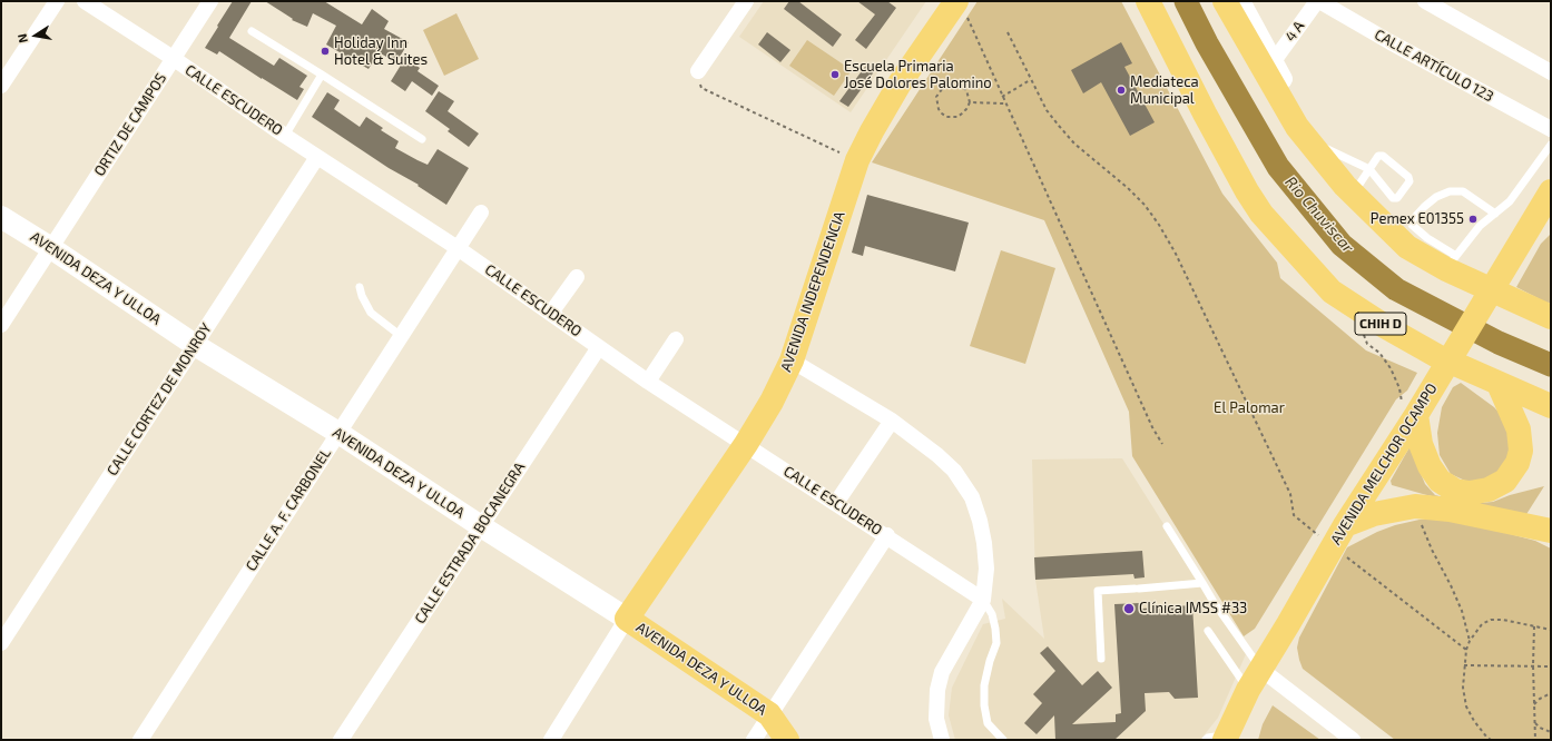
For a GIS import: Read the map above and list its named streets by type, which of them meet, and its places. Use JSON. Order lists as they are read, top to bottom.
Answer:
{
  "streets": {
    "main road": [
      "AVENIDA DEZA Y ULLOA",
      "AVENIDA INDEPENDENCIA",
      "CHIH D",
      "AVENIDA MELCHOR OCAMPO"
    ],
    "street": [
      "4 A",
      "CALLE ARTÍCULO 123",
      "CALLE ESCUDERO",
      "ORTIZ DE CAMPOS",
      "CALLE CORTEZ DE MONROY",
      "CALLE A. F. CARBONEL",
      "CALLE ESTRADA BOCANEGRA"
    ]
  },
  "crossings": [
    ["4 A", "CALLE ARTÍCULO 123"],
    ["CALLE ESCUDERO", "ORTIZ DE CAMPOS"],
    ["CALLE ESCUDERO", "AVENIDA INDEPENDENCIA"],
    ["CALLE ESCUDERO", "CALLE CORTEZ DE MONROY"],
    ["CALLE ESCUDERO", "CALLE A. F. CARBONEL"],
    ["CALLE ESCUDERO", "CALLE ESTRADA BOCANEGRA"],
    ["ORTIZ DE CAMPOS", "AVENIDA DEZA Y ULLOA"],
    ["AVENIDA DEZA Y ULLOA", "AVENIDA INDEPENDENCIA"],
    ["AVENIDA DEZA Y ULLOA", "CALLE CORTEZ DE MONROY"],
    ["AVENIDA DEZA Y ULLOA", "CALLE A. F. CARBONEL"],
    ["AVENIDA DEZA Y ULLOA", "CALLE ESTRADA BOCANEGRA"]
  ],
  "water": ["Rio Chuviscar"],
  "parks": ["El Palomar"],
  "places": [
    "Holiday Inn Hotel & Suites",
    "Escuela Primaria José Dolores Palomino",
    "Mediateca Municipal",
    "Pemex E01355",
    "Clínica IMSS #33"
  ],
  "north": "left"
}
